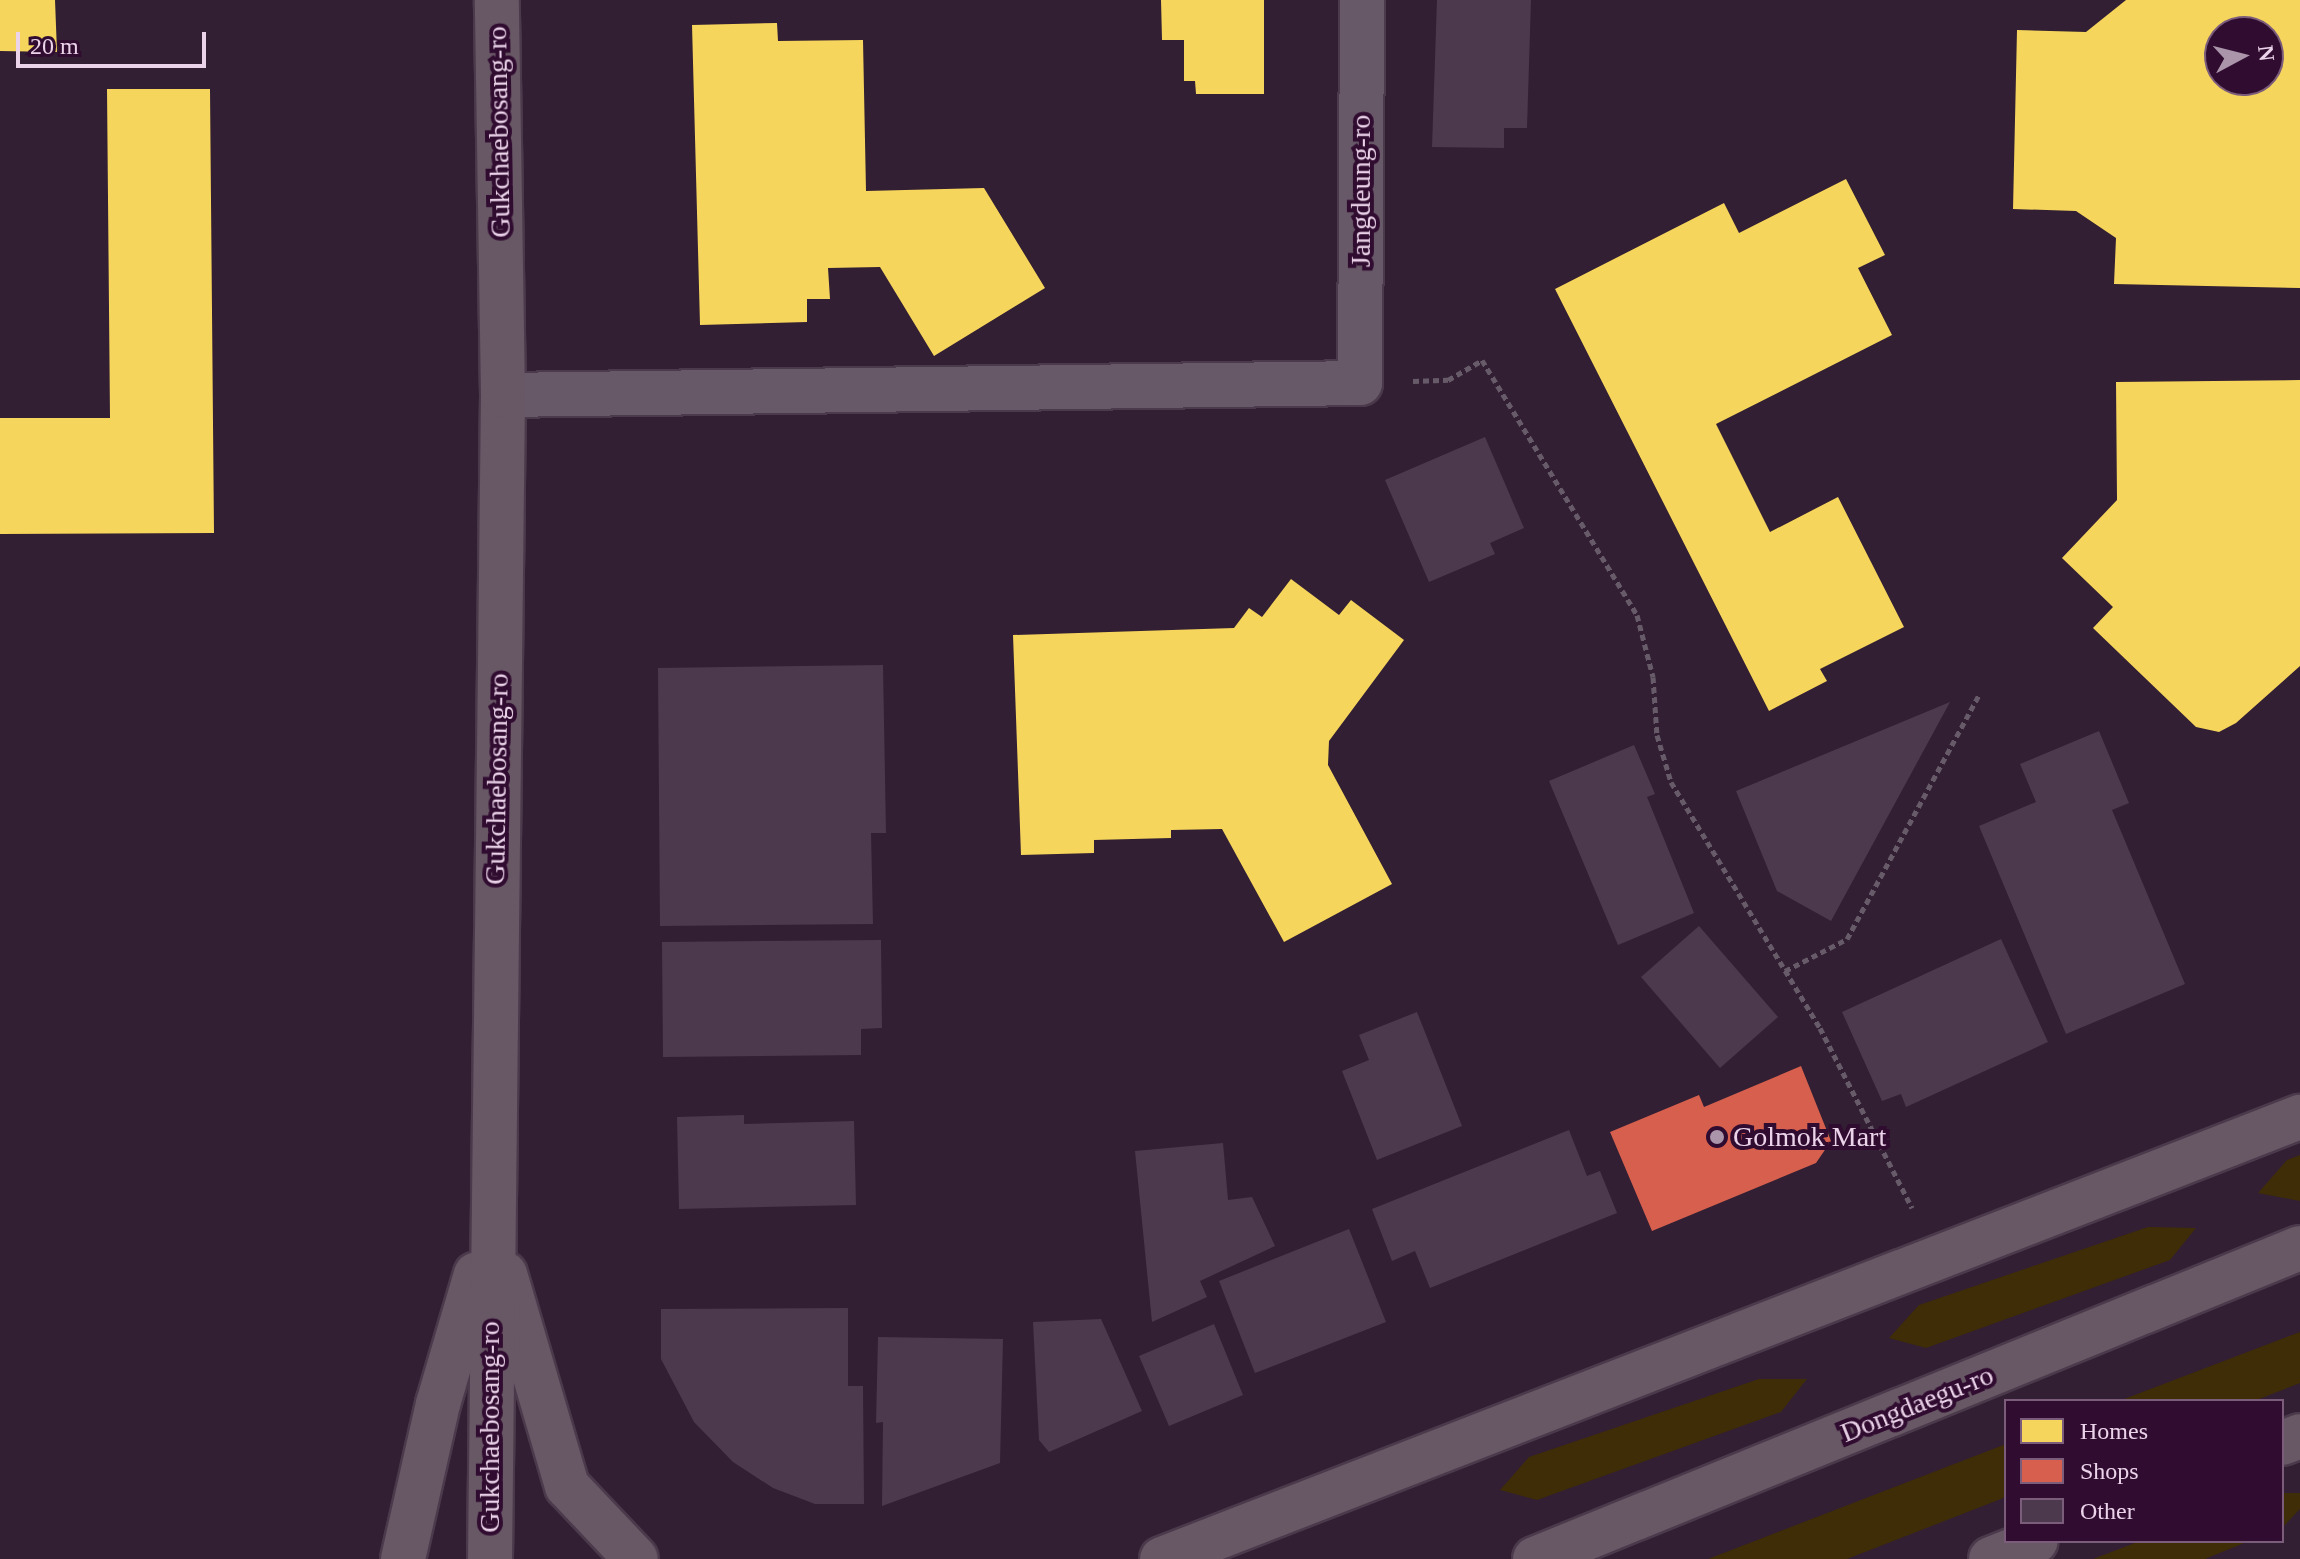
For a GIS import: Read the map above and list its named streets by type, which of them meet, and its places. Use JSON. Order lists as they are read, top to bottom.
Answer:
{
  "streets": {
    "main road": ["Gukchaebosang-ro", "Dongdaegu-ro"],
    "street": ["Jangdeung-ro"]
  },
  "places": ["Golmok Mart"],
  "legend": ["Homes", "Shops", "Other"],
  "scale_bar": "20 m",
  "north": "right"
}
